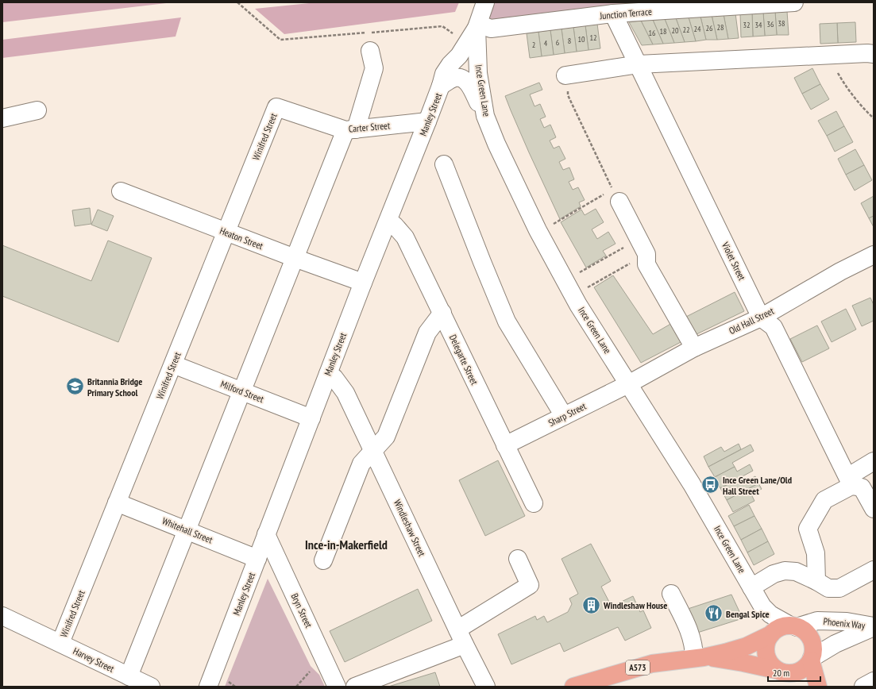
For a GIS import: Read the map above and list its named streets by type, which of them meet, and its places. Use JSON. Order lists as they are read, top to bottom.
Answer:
{
  "streets": {
    "main road": ["A573"],
    "street": [
      "Junction Terrace",
      "Ince Green Lane",
      "Manley Street",
      "Carter Street",
      "Winifred Street",
      "Heaton Street",
      "Violet Street",
      "Old Hall Street",
      "Delegarte Street",
      "Milford Street",
      "Sharp Street",
      "Windleshaw Street",
      "Whitehall Street",
      "Bryn Street",
      "Phoenix Way",
      "Harvey Street"
    ]
  },
  "crossings": [
    ["Junction Terrace", "Ince Green Lane"],
    ["Junction Terrace", "Manley Street"],
    ["Junction Terrace", "Violet Street"],
    ["Ince Green Lane", "Manley Street"],
    ["Ince Green Lane", "Old Hall Street"],
    ["Ince Green Lane", "Sharp Street"],
    ["Ince Green Lane", "Phoenix Way"],
    ["Ince Green Lane", "A573"],
    ["Manley Street", "Carter Street"],
    ["Manley Street", "Heaton Street"],
    ["Manley Street", "Delegarte Street"],
    ["Manley Street", "Milford Street"],
    ["Manley Street", "Windleshaw Street"],
    ["Manley Street", "Whitehall Street"],
    ["Manley Street", "Bryn Street"],
    ["Carter Street", "Winifred Street"],
    ["Winifred Street", "Heaton Street"],
    ["Winifred Street", "Milford Street"],
    ["Winifred Street", "Whitehall Street"],
    ["Winifred Street", "Harvey Street"],
    ["Violet Street", "Old Hall Street"],
    ["Old Hall Street", "Sharp Street"],
    ["Delegarte Street", "Sharp Street"],
    ["Phoenix Way", "A573"]
  ],
  "districts": ["Ince-in-Makerfield"],
  "places": {
    "school or university": ["Britannia Bridge Primary School"],
    "bus stop": ["Ince Green Lane/Old Hall Street"],
    "building": ["Windleshaw House"],
    "restaurant": ["Bengal Spice"]
  },
  "house_numbers": [
    "38",
    "36",
    "32",
    "34",
    "28",
    "26",
    "24",
    "22",
    "20",
    "18",
    "16",
    "12",
    "10",
    "8",
    "6",
    "4",
    "2"
  ],
  "scale_bar": "20 m"
}
